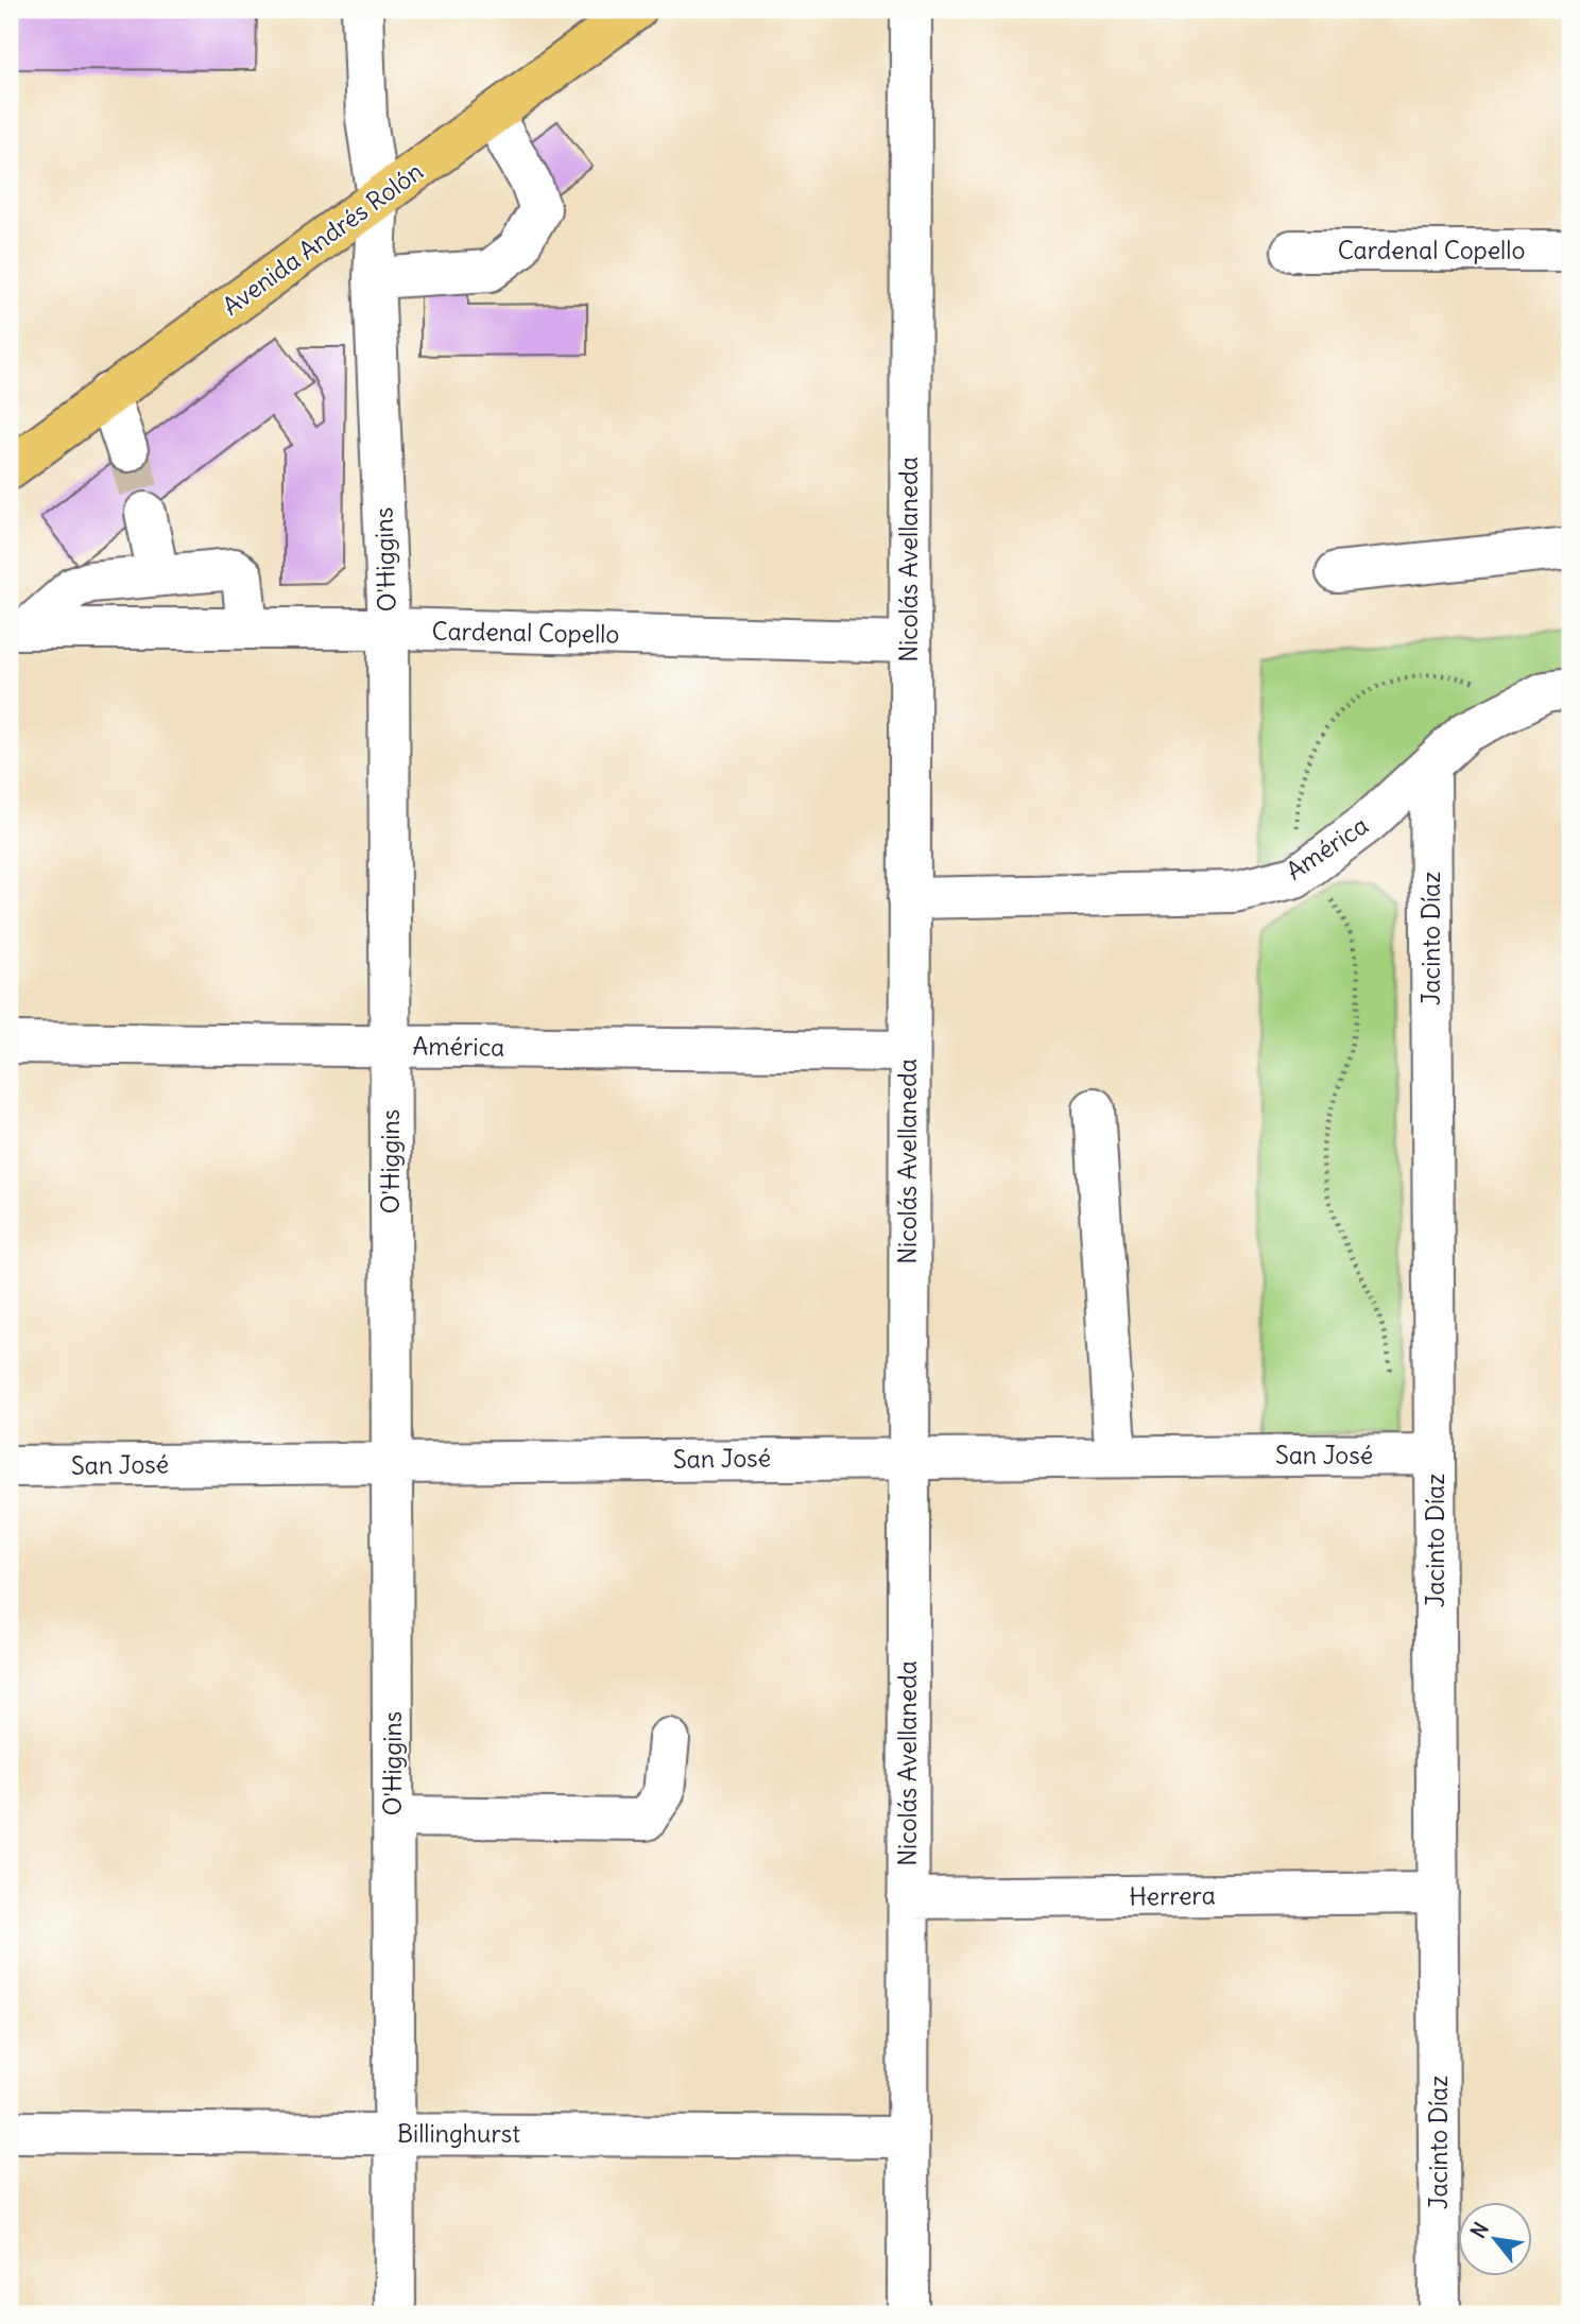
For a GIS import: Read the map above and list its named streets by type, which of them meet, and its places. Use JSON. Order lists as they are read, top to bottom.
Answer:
{
  "streets": {
    "main road": ["Avenida Andrés Rolón"],
    "street": [
      "Cardenal Copello",
      "O'Higgins",
      "Nicolás Avellaneda",
      "América",
      "Jacinto Díaz",
      "San José",
      "Herrera",
      "Billinghurst"
    ]
  },
  "crossings": [
    ["Avenida Andrés Rolón", "O'Higgins"],
    ["Cardenal Copello", "O'Higgins"],
    ["Cardenal Copello", "Nicolás Avellaneda"],
    ["O'Higgins", "América"],
    ["O'Higgins", "San José"],
    ["O'Higgins", "Billinghurst"],
    ["Nicolás Avellaneda", "América"],
    ["Nicolás Avellaneda", "San José"],
    ["Nicolás Avellaneda", "Herrera"],
    ["Nicolás Avellaneda", "Billinghurst"],
    ["América", "Jacinto Díaz"],
    ["Jacinto Díaz", "San José"],
    ["Jacinto Díaz", "Herrera"]
  ],
  "north": "top left"
}
